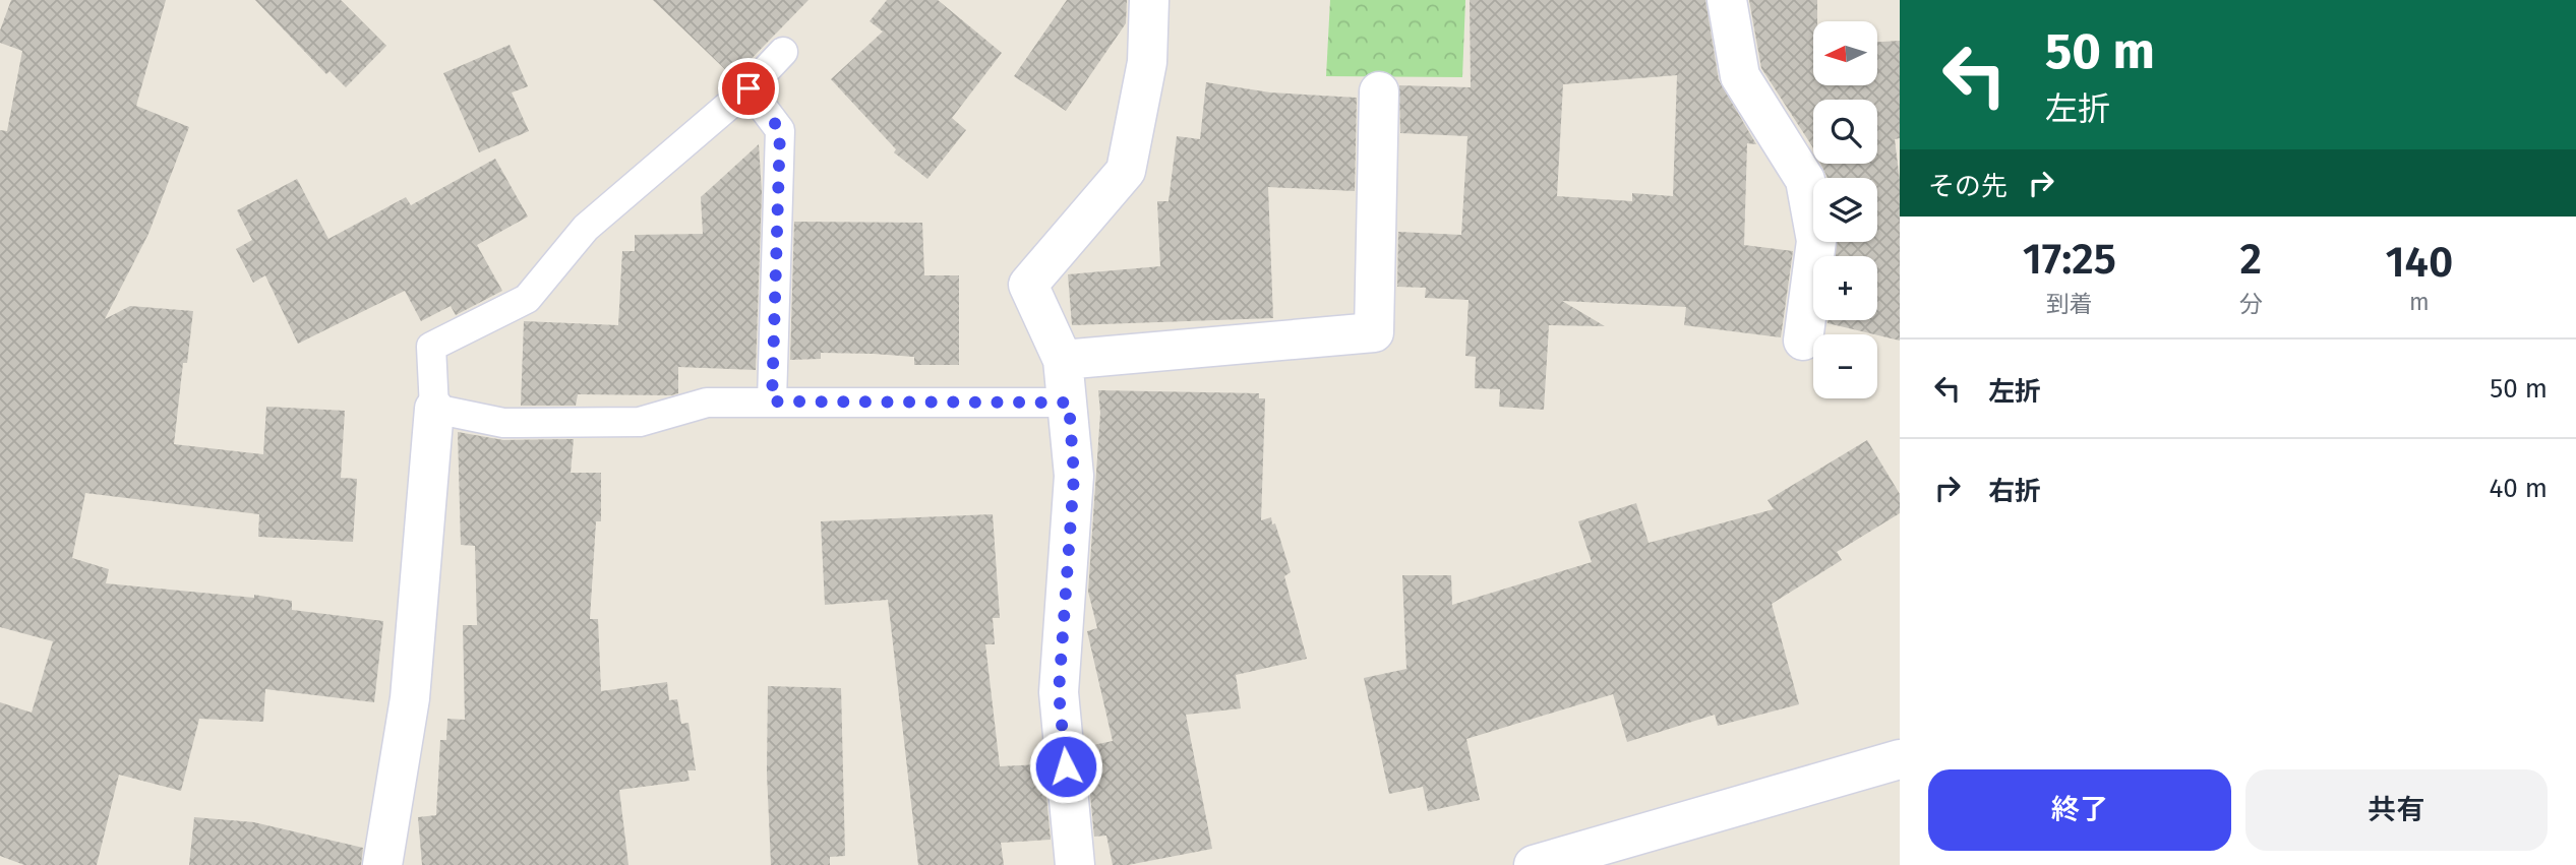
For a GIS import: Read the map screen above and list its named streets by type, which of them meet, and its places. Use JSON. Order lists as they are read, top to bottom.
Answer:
{
  "north": "left",
  "page": {
    "turn": ["50 m", "左折"],
    "map_buttons": ["+", "−"],
    "then": "その先",
    "eta": [
      "17:25",
      "到着",
      "2",
      "分",
      "140",
      "m"
    ],
    "list": [
      {
        "name": "左折",
        "value": "50 m"
      },
      {
        "name": "右折",
        "value": "40 m"
      }
    ],
    "buttons": ["終了", "共有"]
  }
}
